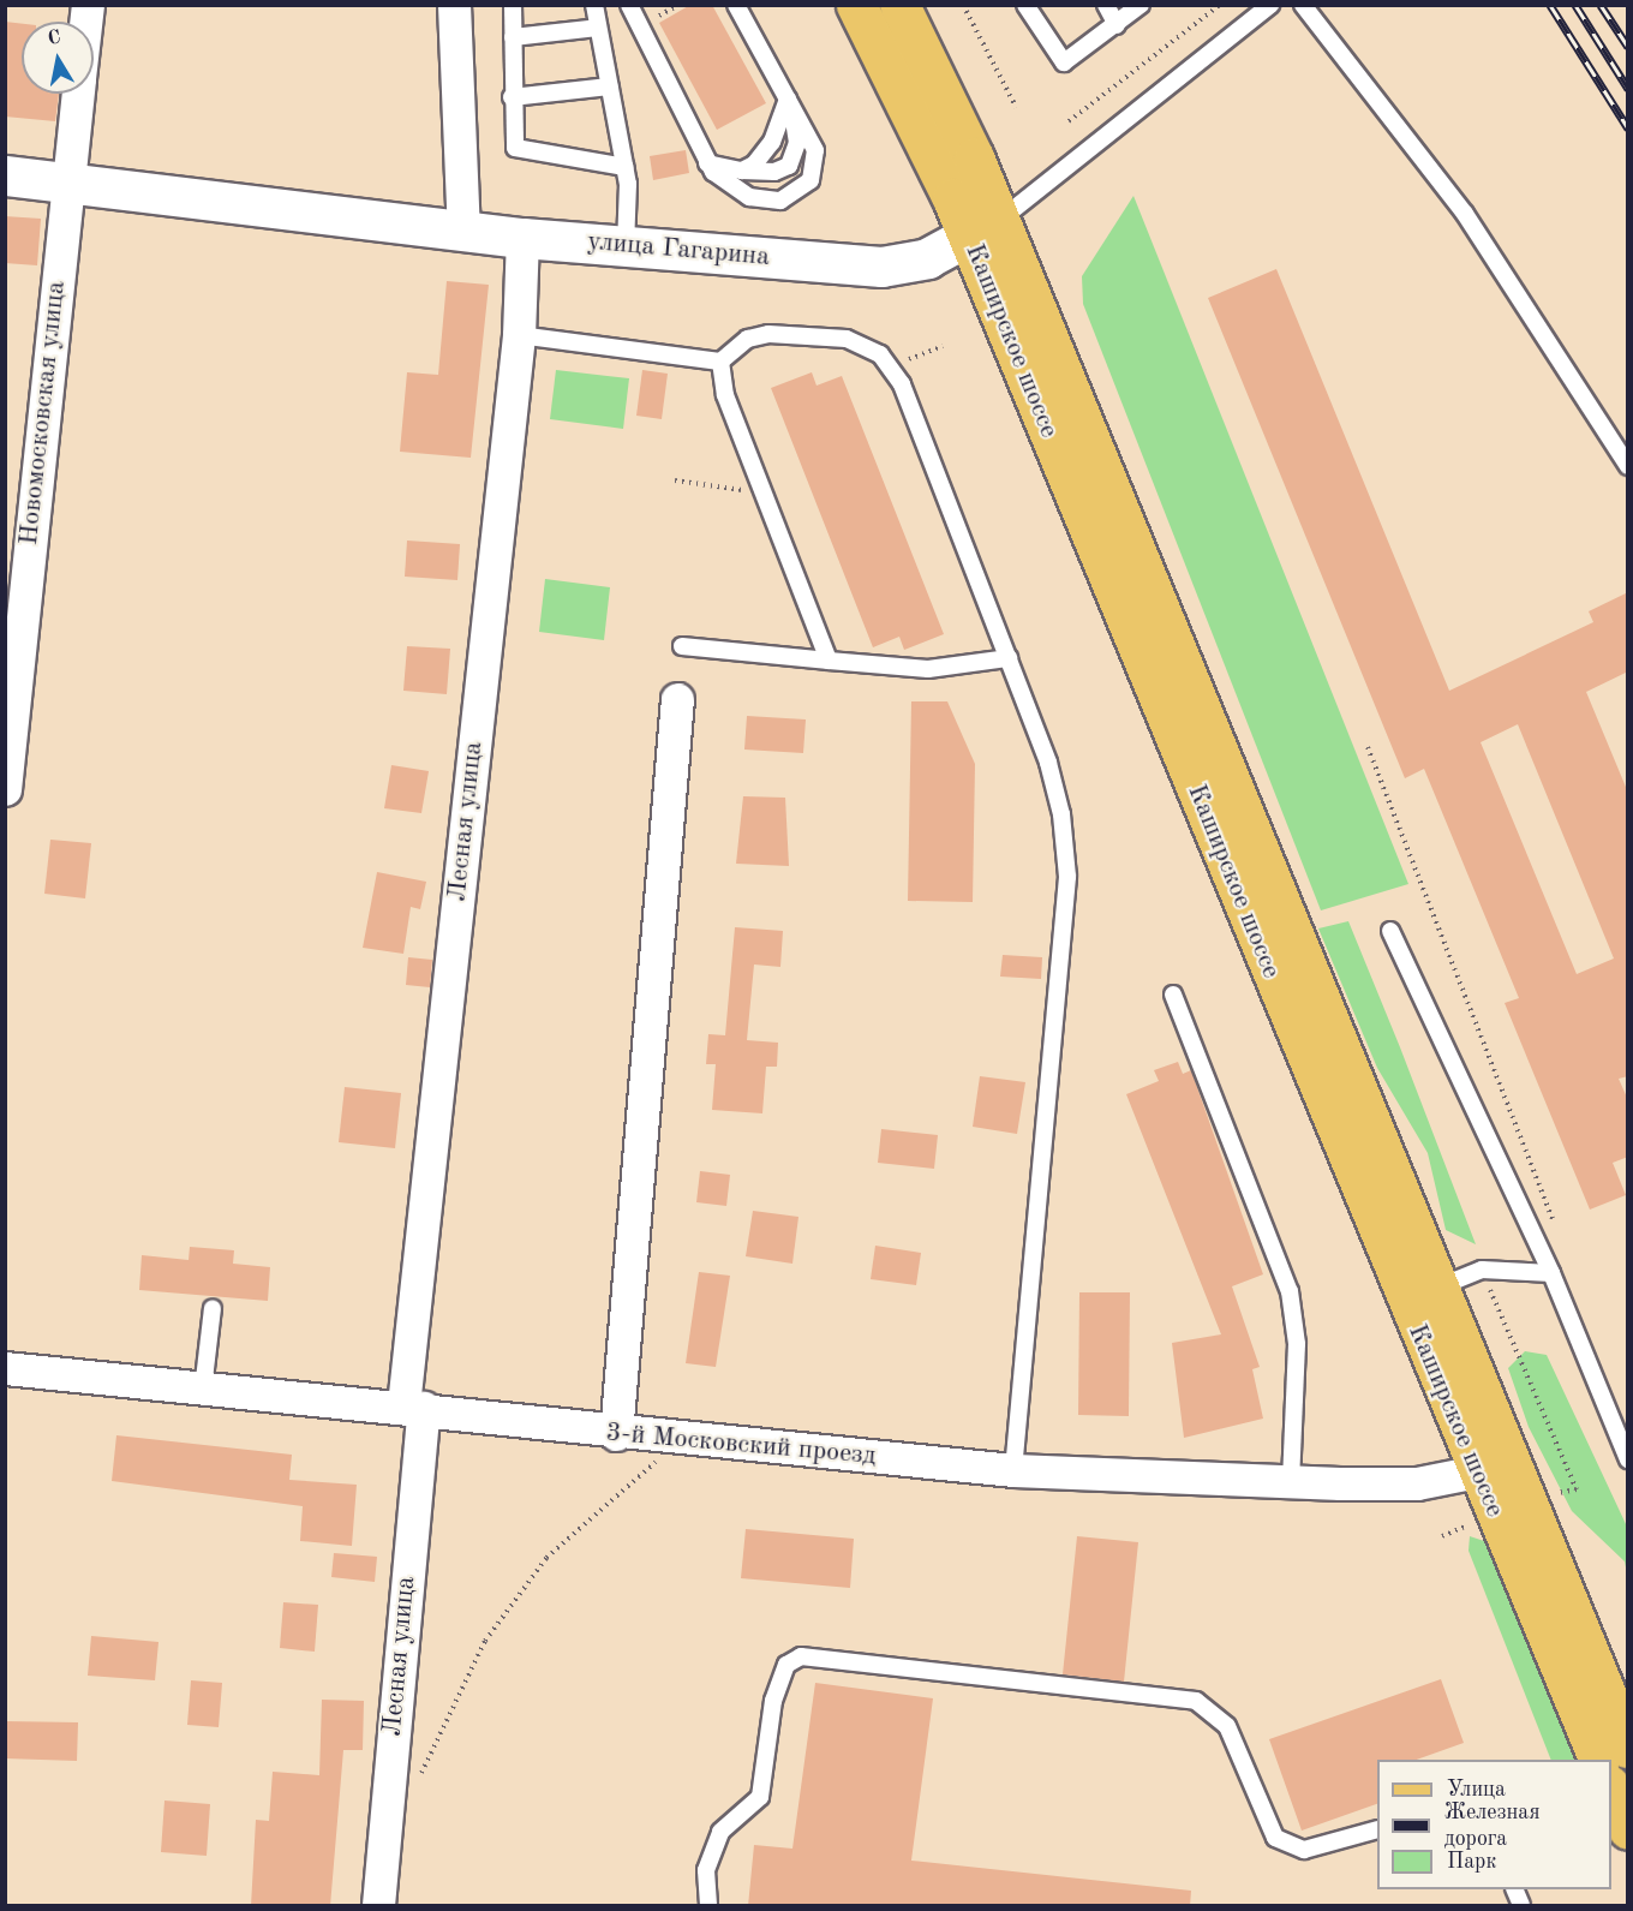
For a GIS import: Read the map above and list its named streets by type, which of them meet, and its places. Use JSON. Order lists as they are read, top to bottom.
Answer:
{
  "streets": {
    "main road": ["Каширское шоссе"],
    "street": [
      "улица Гагарина",
      "Новомосковская улица",
      "Лесная улица",
      "3-й Московский проезд"
    ]
  },
  "crossings": [
    ["улица Гагарина", "Каширское шоссе"],
    ["улица Гагарина", "Новомосковская улица"],
    ["улица Гагарина", "Лесная улица"],
    ["Каширское шоссе", "3-й Московский проезд"],
    ["Лесная улица", "3-й Московский проезд"]
  ],
  "legend": ["Улица", "Железная дорога", "Парк"],
  "north": "top"
}
